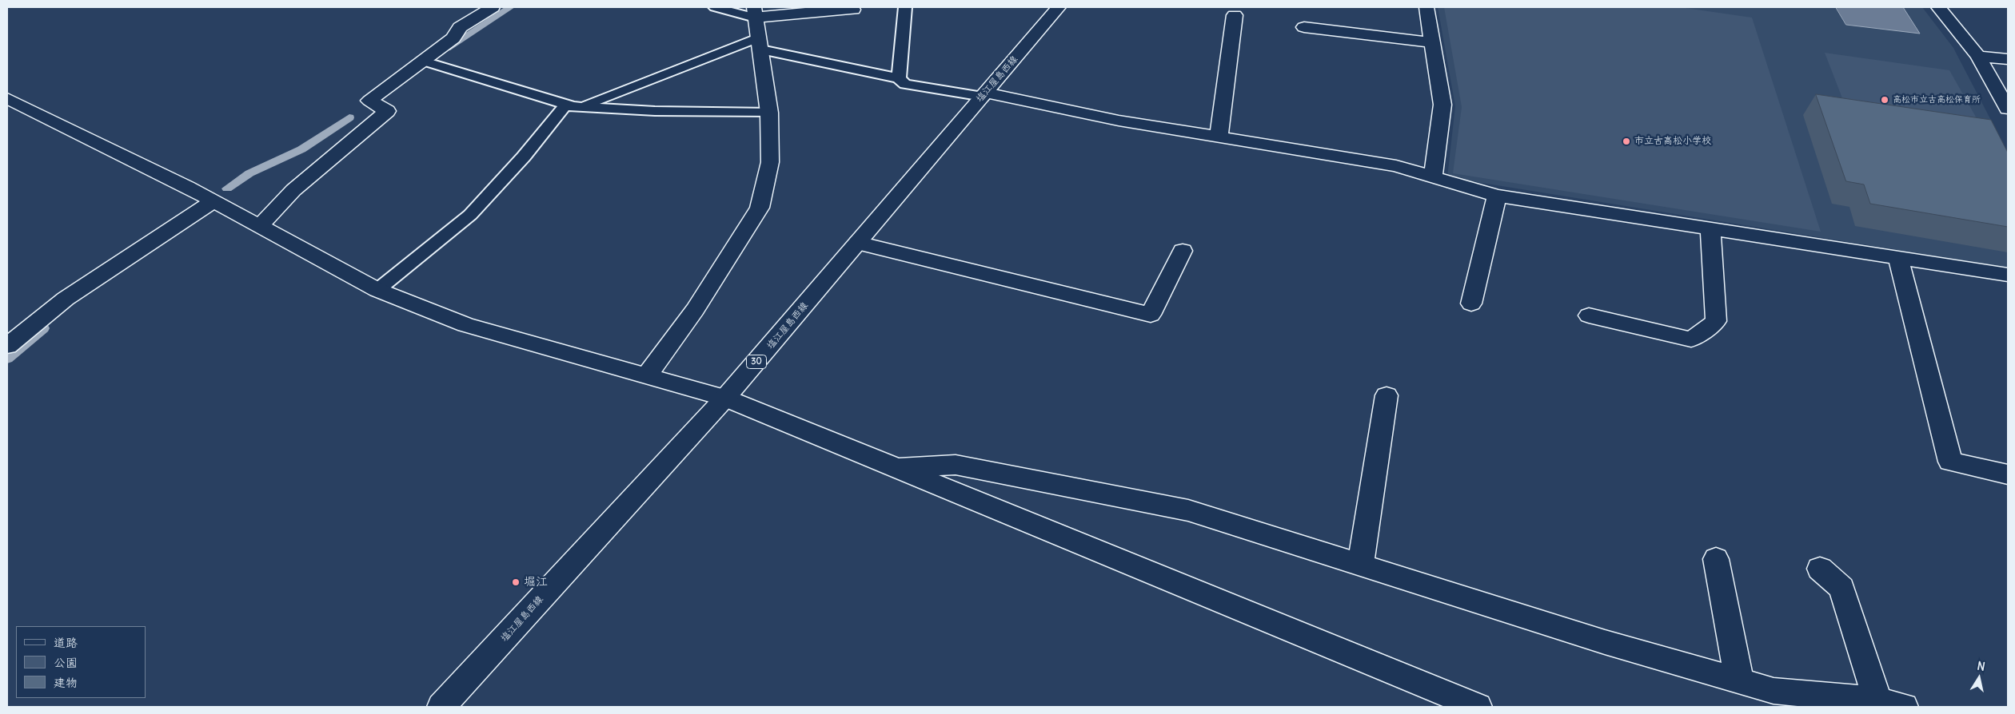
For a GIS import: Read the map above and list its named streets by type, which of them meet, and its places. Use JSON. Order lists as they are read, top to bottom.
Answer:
{
  "streets": {
    "street": ["塩江屋島西線", "30"]
  },
  "places": ["高松市立古高松保育所", "市立古高松小学校", "堀江"],
  "legend": ["道路", "公園", "建物"],
  "north": "top"
}
